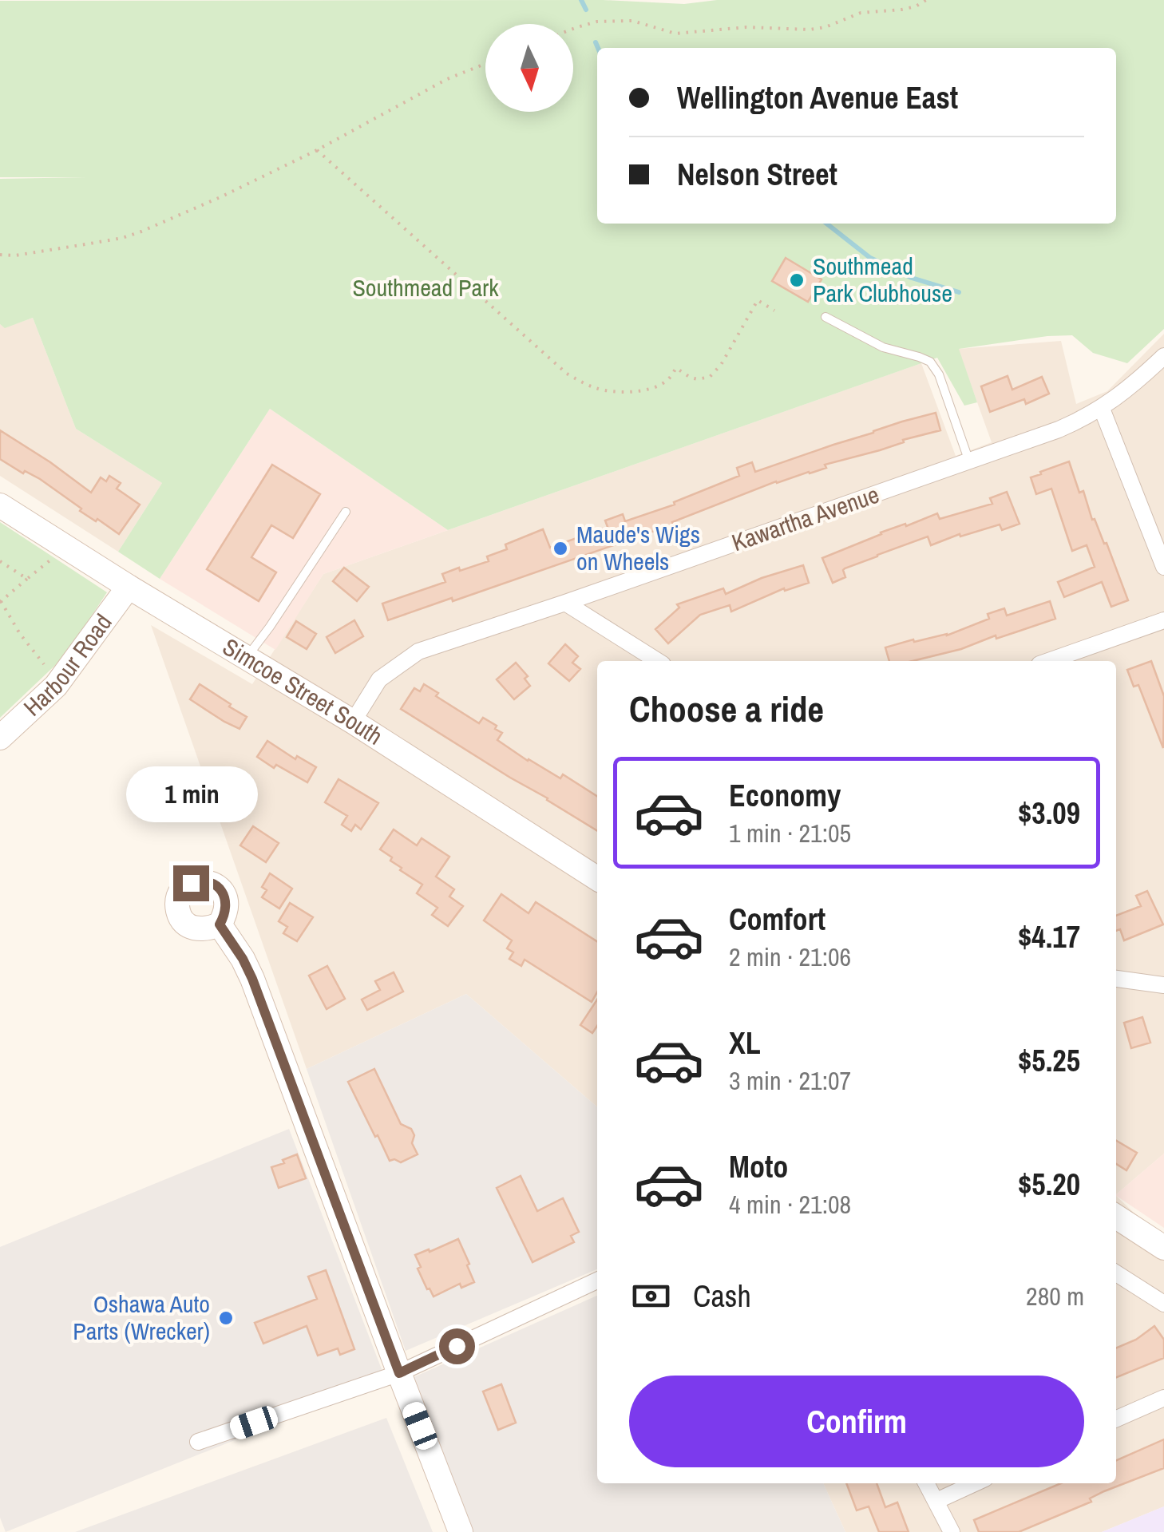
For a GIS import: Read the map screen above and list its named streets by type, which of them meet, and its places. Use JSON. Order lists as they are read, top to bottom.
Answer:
{
  "streets": {
    "street": ["Kawartha Avenue", "Harbour Road", "Simcoe Street South"]
  },
  "crossings": [
    ["Kawartha Avenue", "Simcoe Street South"],
    ["Harbour Road", "Simcoe Street South"]
  ],
  "parks": ["Southmead Park"],
  "places": ["Southmead Park Clubhouse", "Maude's Wigs on Wheels", "Oshawa Auto Parts (Wrecker)"],
  "north": "bottom",
  "page": {
    "banner": ["Wellington Avenue East", "Nelson Street"],
    "heading": "Choose a ride",
    "list": [
      {
        "name": "Economy",
        "note": "1 min · 21:05",
        "value": "$3.09"
      },
      {
        "name": "Comfort",
        "note": "2 min · 21:06",
        "value": "$4.17"
      },
      {
        "name": "XL",
        "note": "3 min · 21:07",
        "value": "$5.25"
      },
      {
        "name": "Moto",
        "note": "4 min · 21:08",
        "value": "$5.20"
      }
    ],
    "bubble": "1 min",
    "pay": ["Cash", "280 m"],
    "buttons": "Confirm"
  }
}
